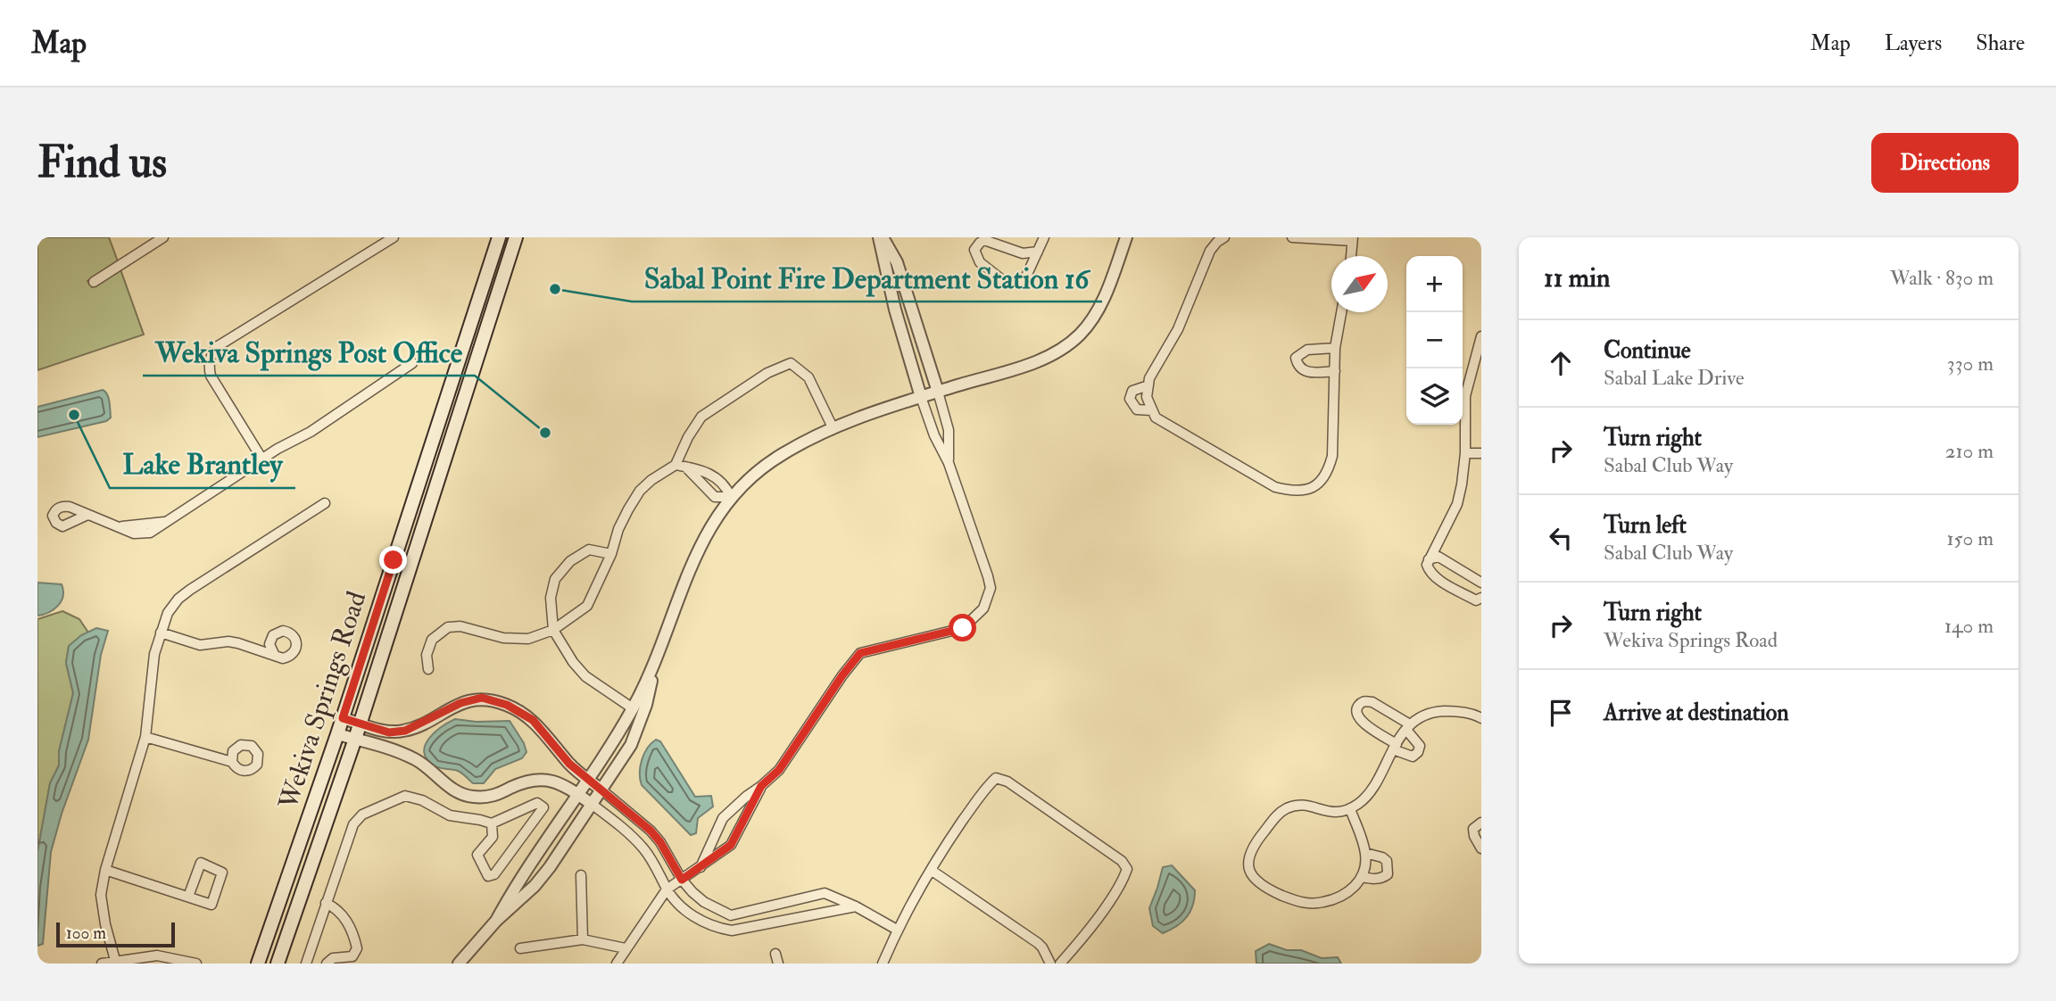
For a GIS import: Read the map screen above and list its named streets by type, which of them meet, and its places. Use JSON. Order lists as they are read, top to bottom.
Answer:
{
  "streets": {
    "main road": ["Wekiva Springs Road"]
  },
  "places": ["Sabal Point Fire Department Station 16", "Lake Brantley", "Wekiva Springs Post Office"],
  "scale_bar": "100 m",
  "north": "top right",
  "page": {
    "header": "Map",
    "nav": ["Map", "Layers", "Share"],
    "buttons": "Directions",
    "title": "Find us",
    "heading": ["11 min", "Walk · 830 m"],
    "map_buttons": ["+", "−"],
    "list": [
      ["Continue", "Sabal Lake Drive", "330 m"],
      ["Turn right", "Sabal Club Way", "210 m"],
      ["Turn left", "Sabal Club Way", "150 m"],
      ["Turn right", "Wekiva Springs Road", "140 m"],
      "Arrive at destination"
    ],
    "scale": "100 m"
  }
}
